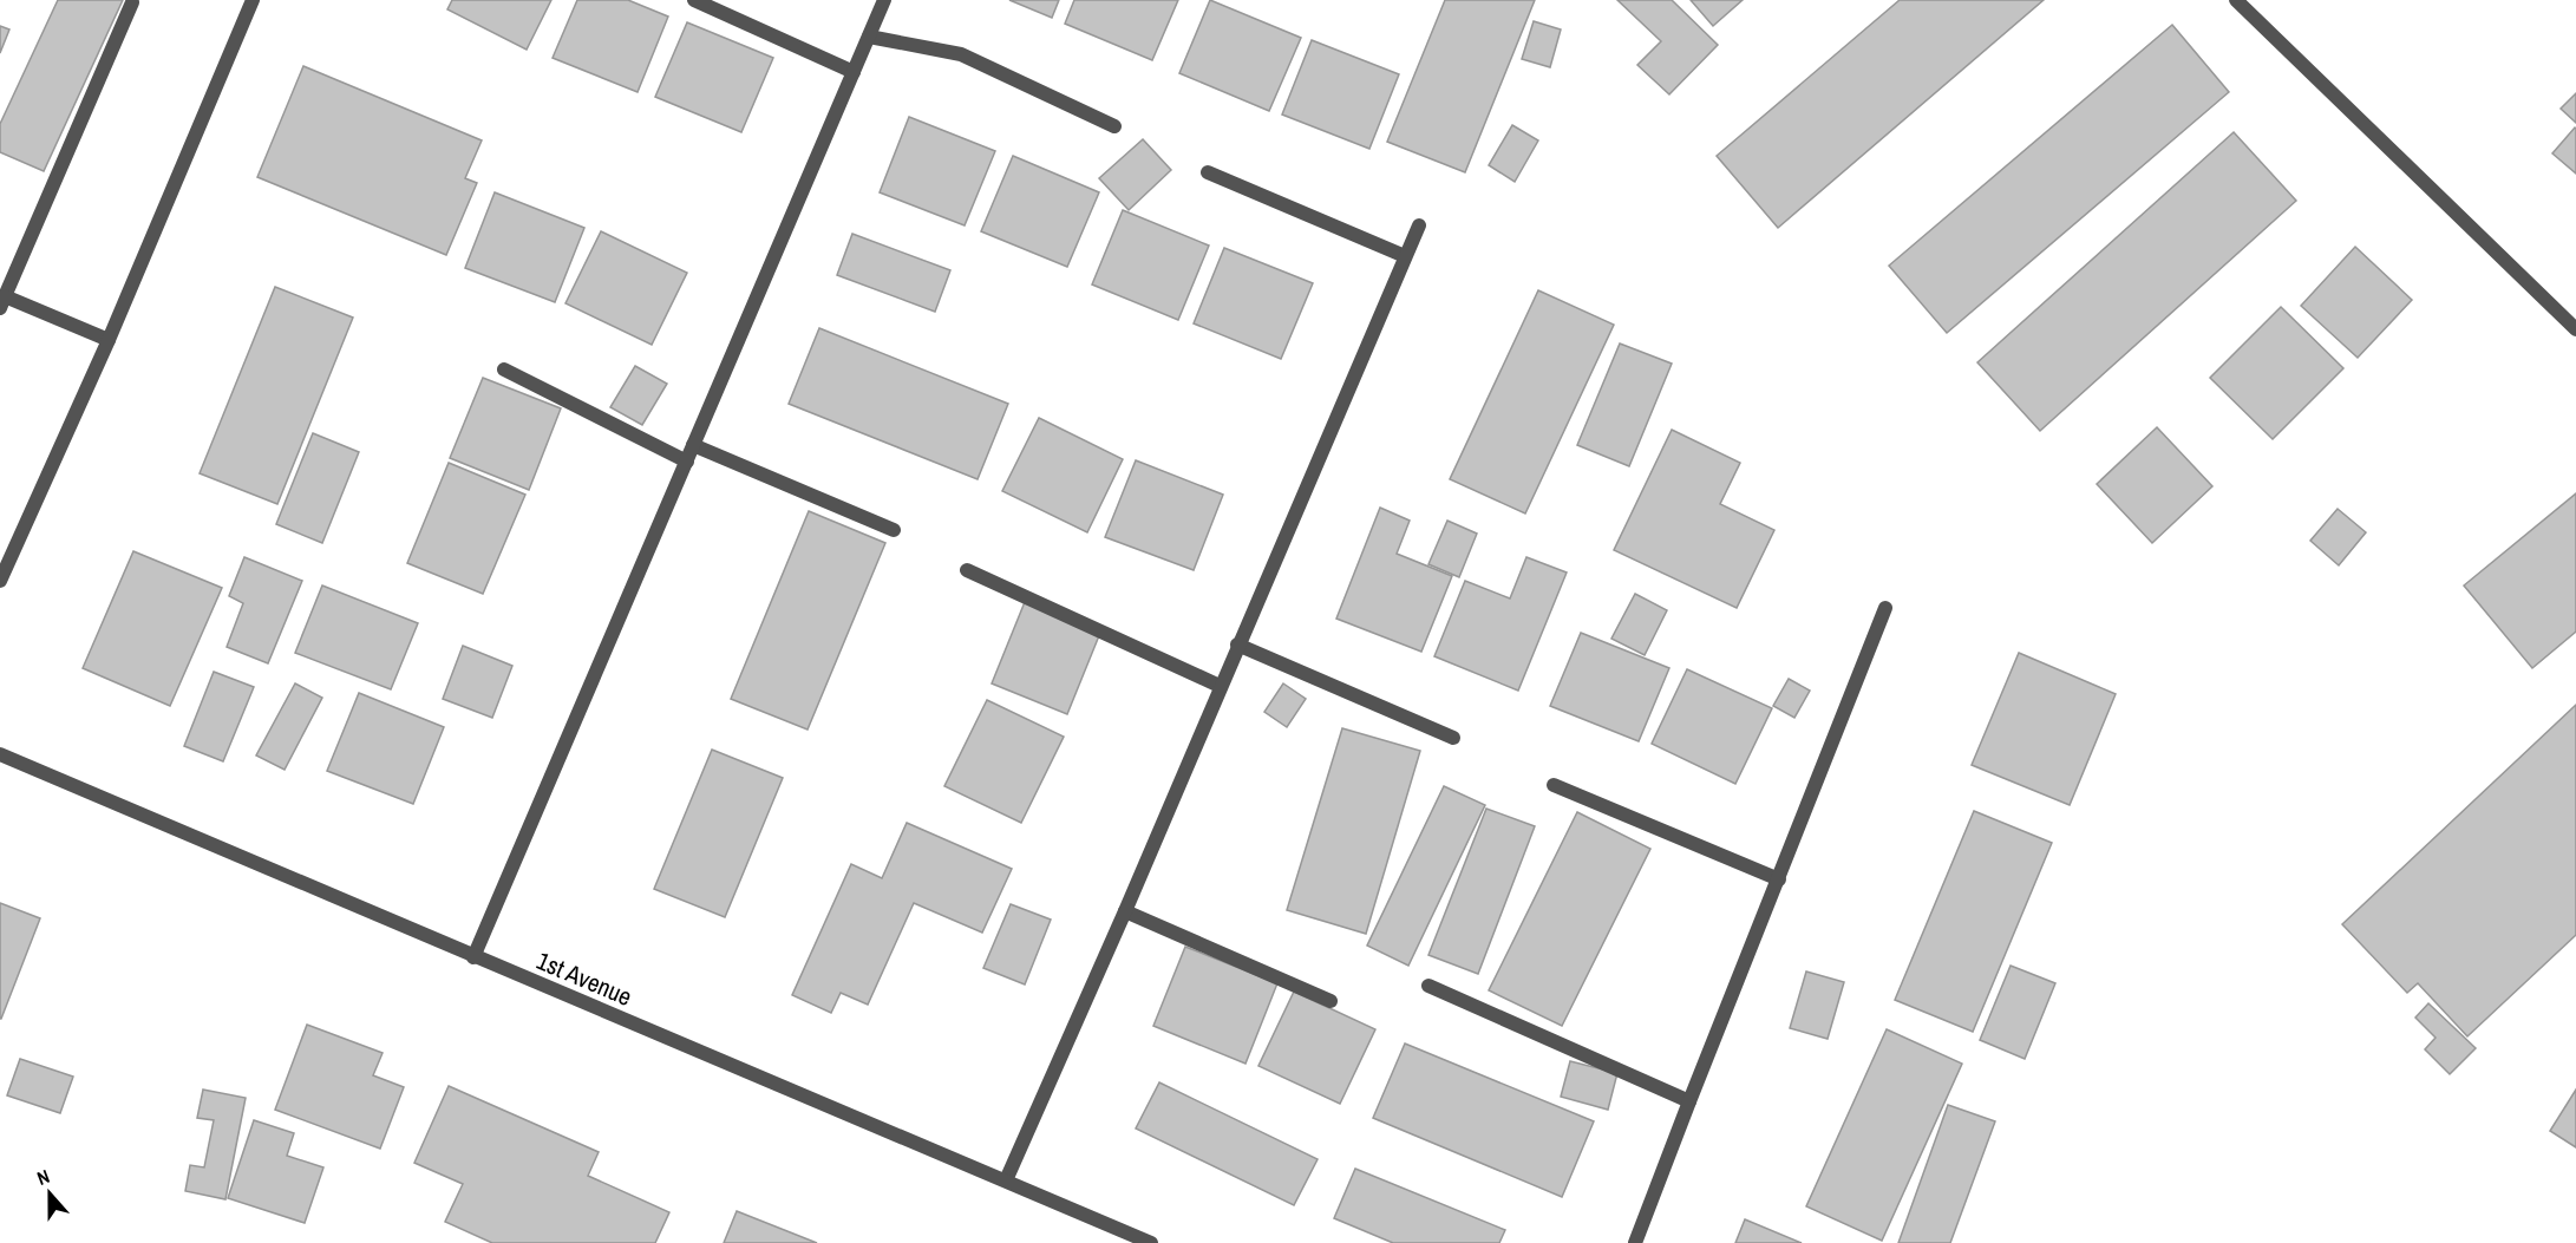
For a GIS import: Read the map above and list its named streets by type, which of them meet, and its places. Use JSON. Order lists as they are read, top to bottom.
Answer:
{
  "streets": {
    "street": ["1st Avenue"]
  },
  "north": "top"
}
